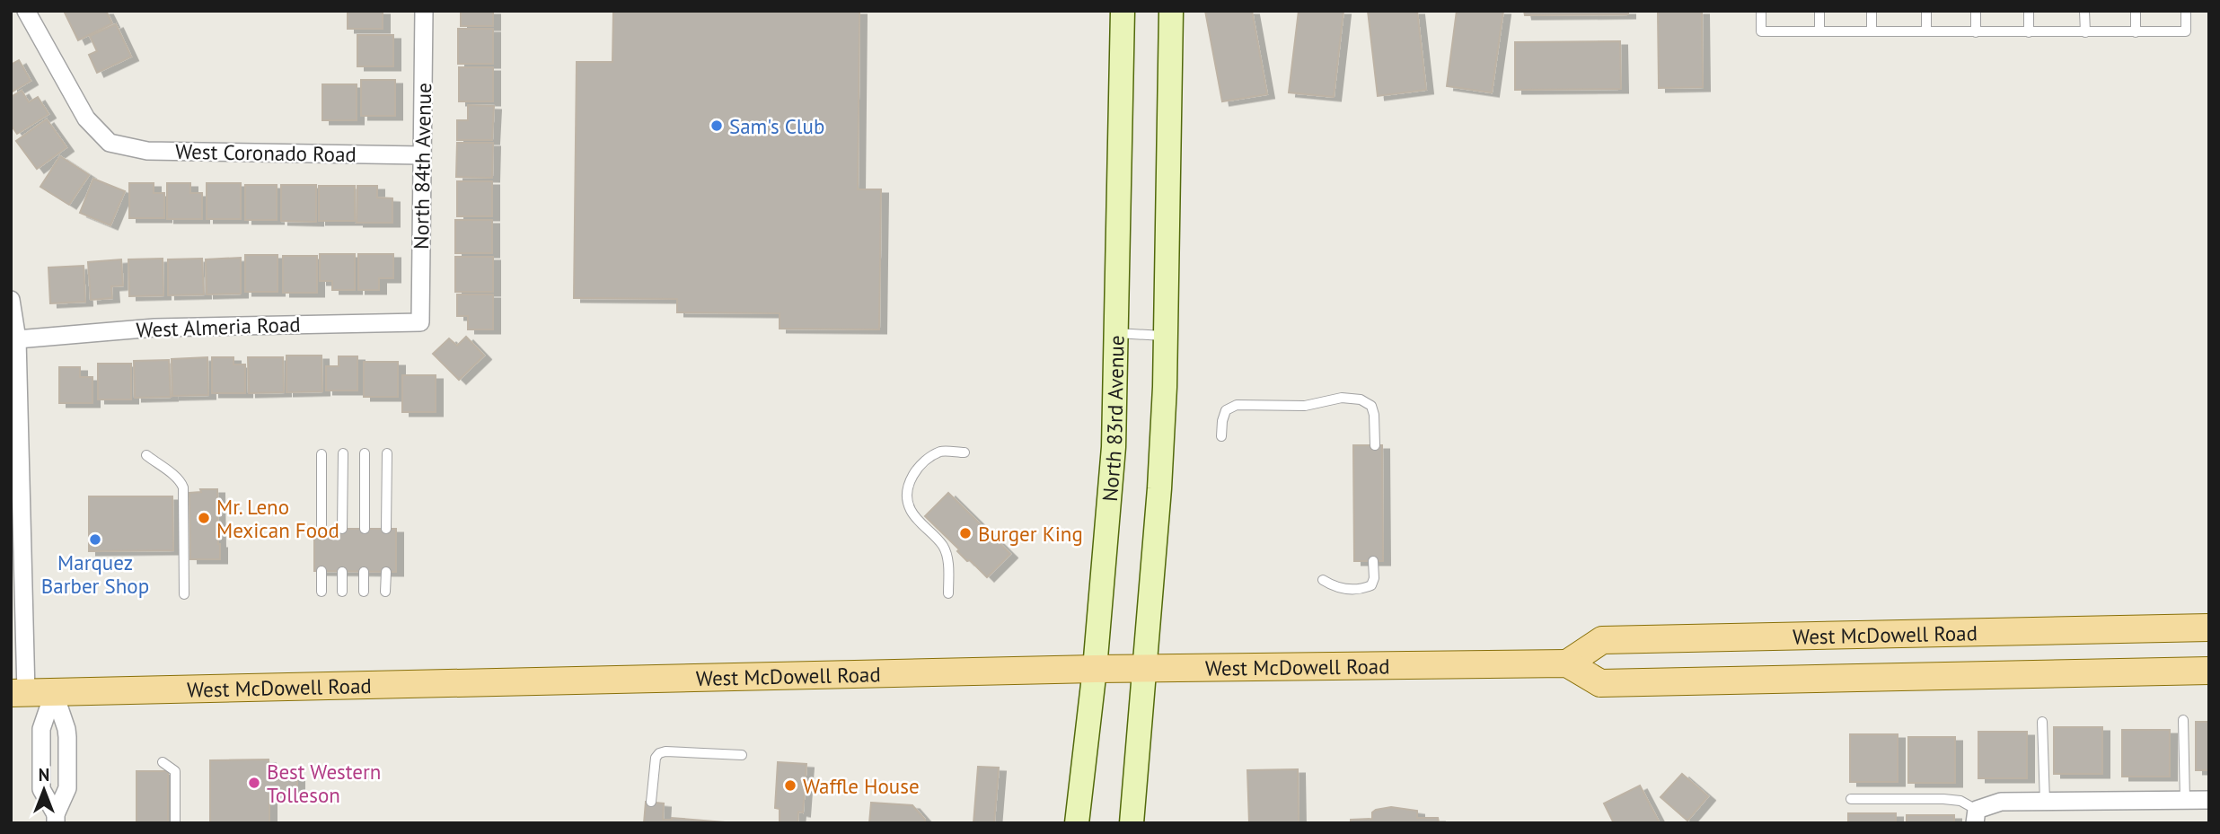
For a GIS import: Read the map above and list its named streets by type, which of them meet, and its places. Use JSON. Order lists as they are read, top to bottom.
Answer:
{
  "streets": {
    "main road": ["North 83rd Avenue", "West McDowell Road"],
    "street": ["West Coronado Road", "North 84th Avenue", "West Almeria Road"]
  },
  "crossings": [
    ["West Coronado Road", "North 84th Avenue"],
    ["North 84th Avenue", "West Almeria Road"],
    ["North 83rd Avenue", "West McDowell Road"]
  ],
  "places": [
    "Sam's Club",
    "Mr. Leno Mexican Food",
    "Burger King",
    "Marquez Barber Shop",
    "Best Western Tolleson",
    "Waffle House"
  ],
  "north": "top"
}
